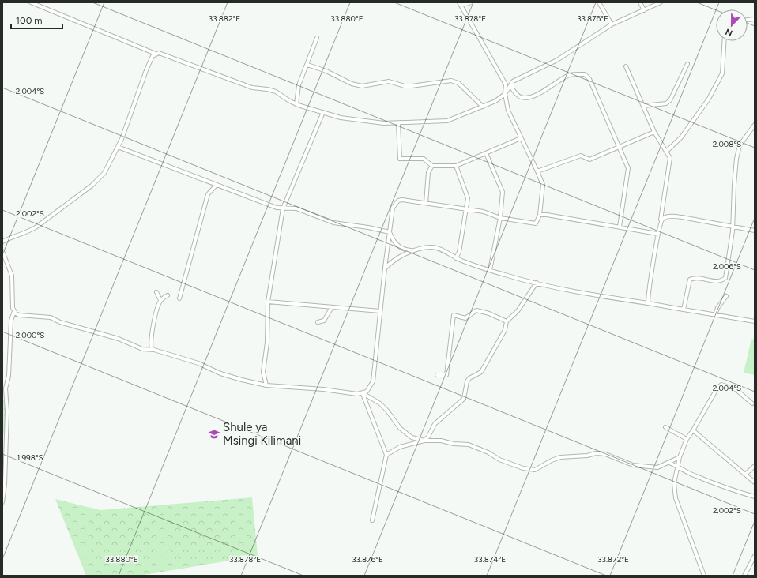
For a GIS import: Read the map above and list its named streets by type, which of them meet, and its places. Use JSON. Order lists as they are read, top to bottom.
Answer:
{
  "places": {
    "school or university": ["Shule ya Msingi Kilimani"]
  },
  "scale_bar": "100 m",
  "north": "bottom",
  "coordinates": [
    "33.882°E",
    "33.880°E",
    "33.878°E",
    "33.876°E",
    "2.004°S",
    "2.008°S",
    "2.002°S",
    "2.006°S",
    "2.000°S",
    "1.998°S",
    "33.874°E",
    "33.872°E"
  ]
}
